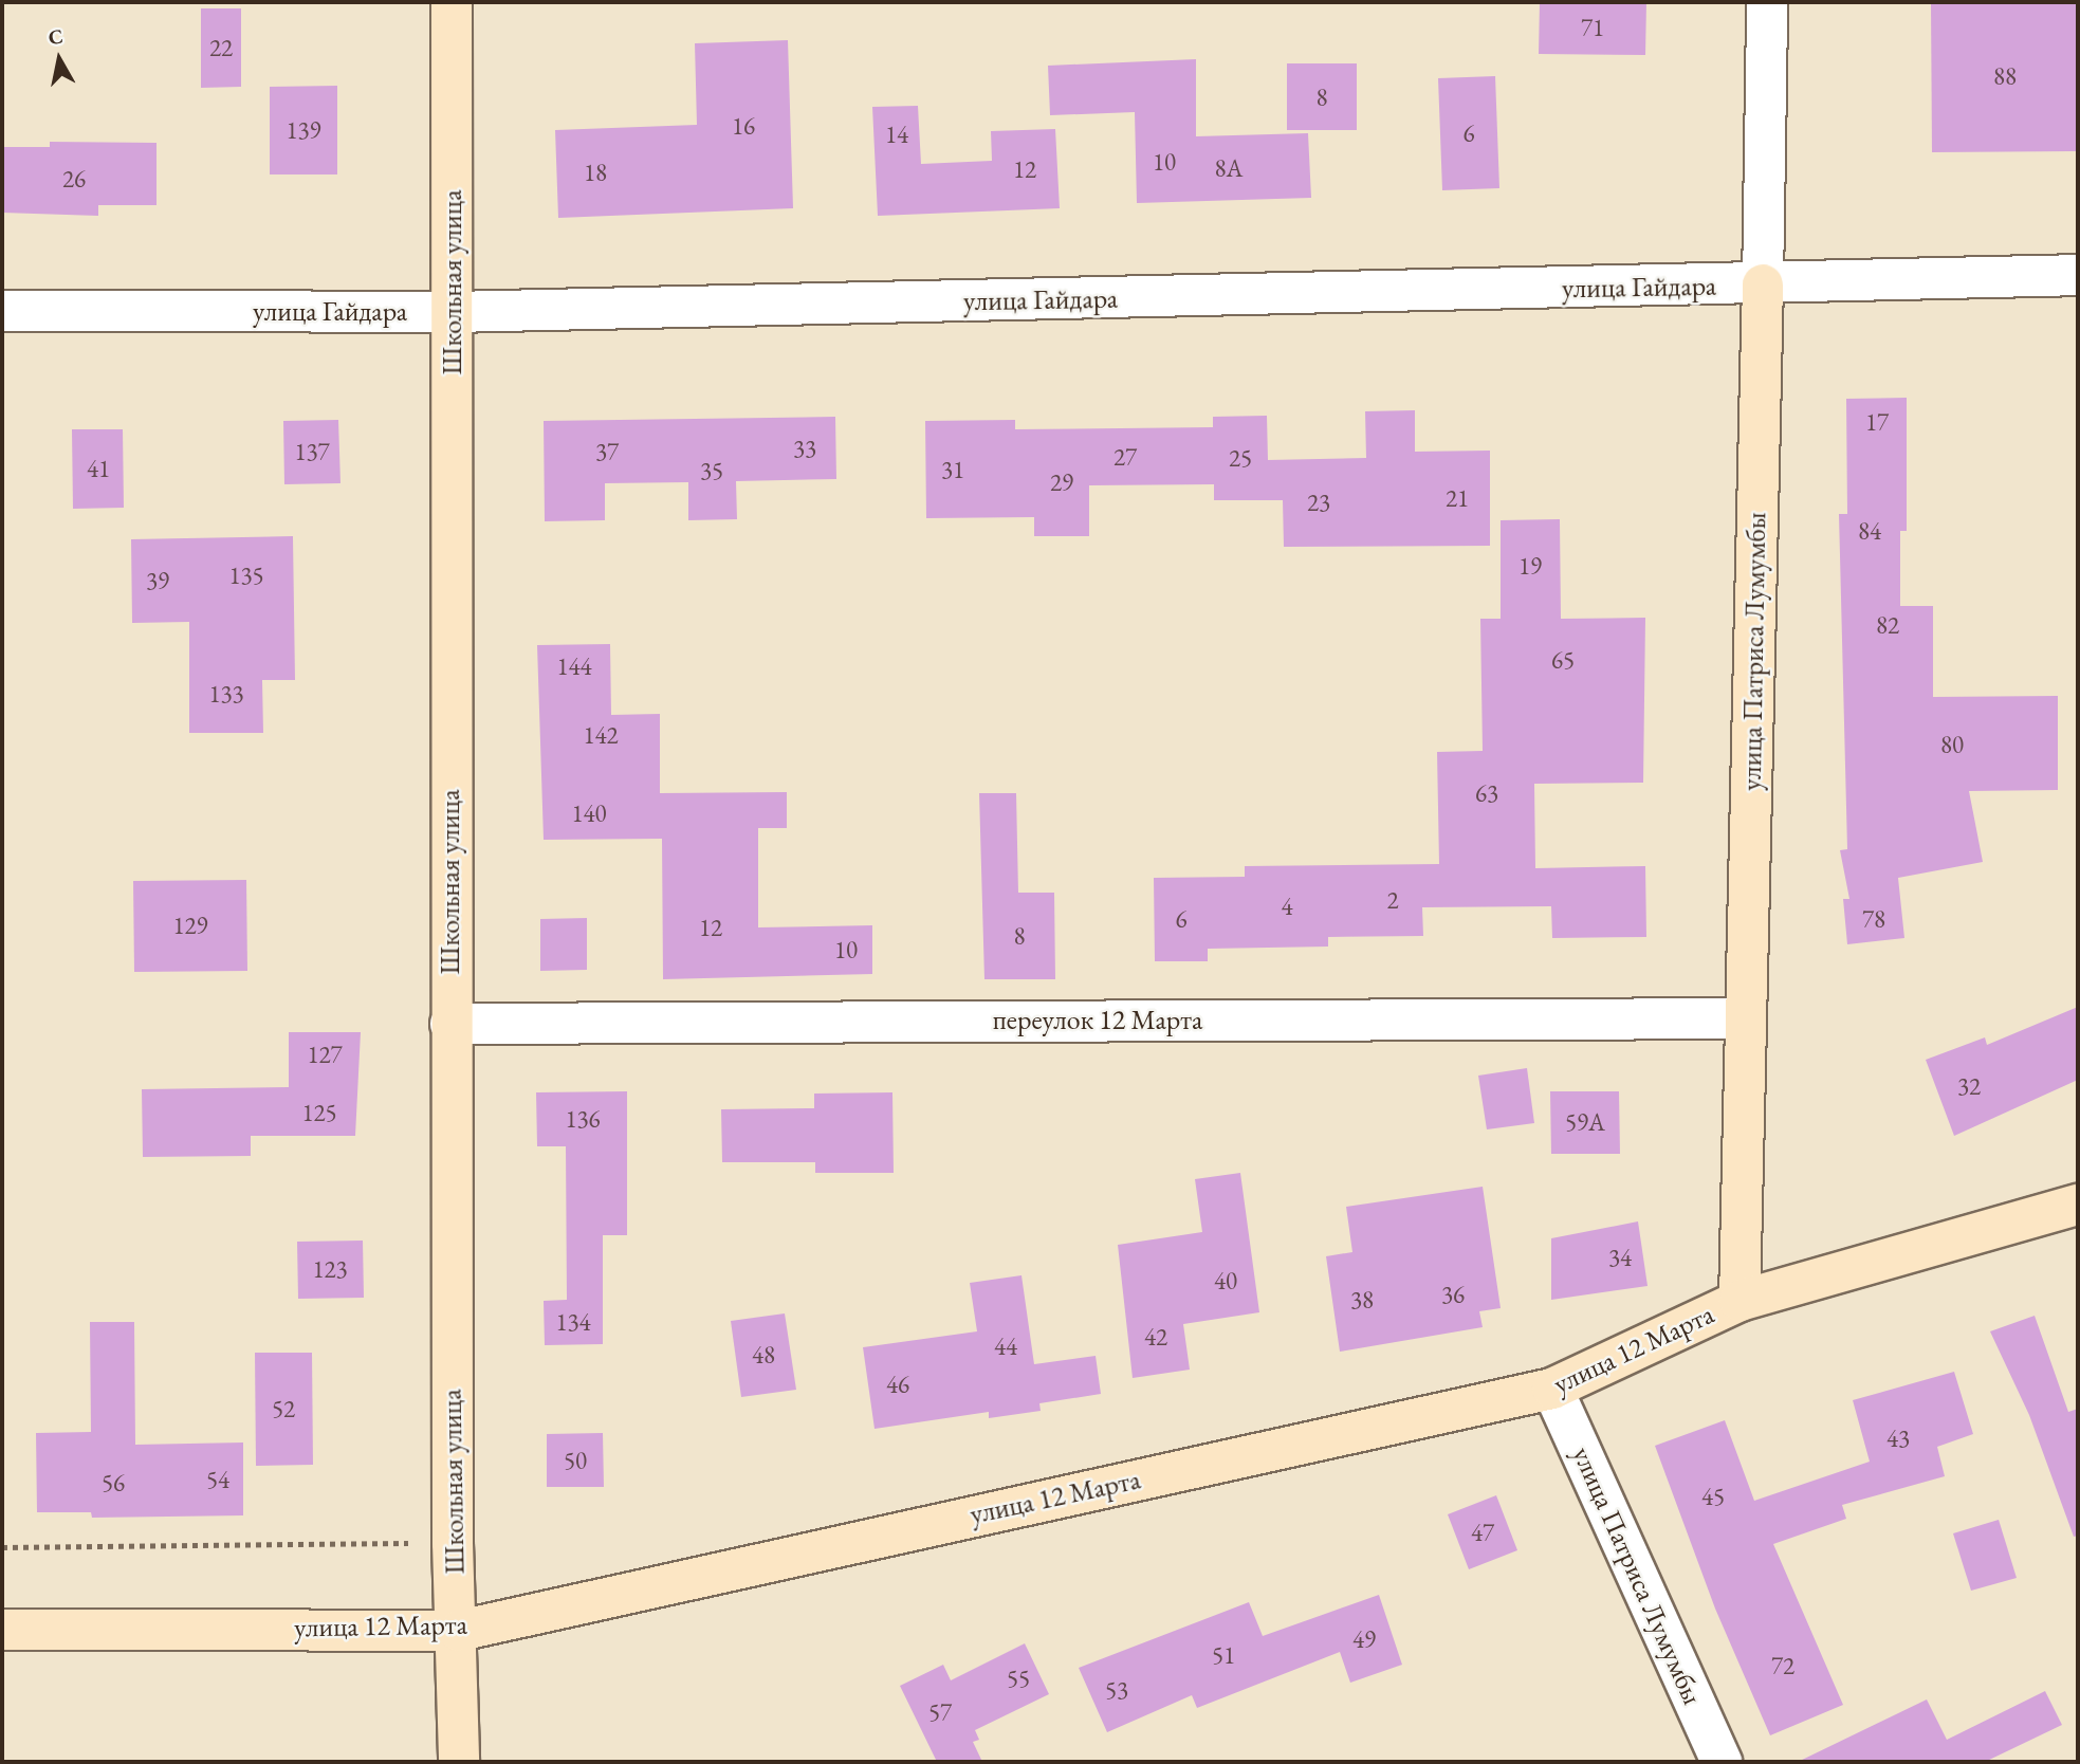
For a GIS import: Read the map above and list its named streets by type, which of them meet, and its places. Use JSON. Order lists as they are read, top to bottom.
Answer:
{
  "streets": {
    "street": [
      "Школьная улица",
      "улица Гайдара",
      "улица Патриса Лумумбы",
      "переулок 12 Марта",
      "улица 12 Марта"
    ]
  },
  "crossings": [
    ["Школьная улица", "улица Гайдара"],
    ["Школьная улица", "переулок 12 Марта"],
    ["Школьная улица", "улица 12 Марта"],
    ["улица Гайдара", "улица Патриса Лумумбы"],
    ["улица Патриса Лумумбы", "переулок 12 Марта"],
    ["улица Патриса Лумумбы", "улица 12 Марта"]
  ],
  "house_numbers": [
    "71",
    "22",
    "88",
    "8",
    "16",
    "139",
    "6",
    "14",
    "10",
    "8А",
    "12",
    "18",
    "26",
    "17",
    "33",
    "137",
    "37",
    "27",
    "25",
    "41",
    "31",
    "35",
    "29",
    "21",
    "23",
    "84",
    "19",
    "135",
    "39",
    "82",
    "65",
    "144",
    "133",
    "142",
    "80",
    "63",
    "140",
    "2",
    "4",
    "6",
    "78",
    "129",
    "12",
    "8",
    "10",
    "127",
    "32",
    "125",
    "136",
    "59А",
    "34",
    "123",
    "40",
    "36",
    "38",
    "134",
    "42",
    "44",
    "48",
    "46",
    "52",
    "43",
    "50",
    "54",
    "56",
    "45",
    "47",
    "49",
    "51",
    "72",
    "55",
    "53",
    "57"
  ],
  "north": "top"
}
